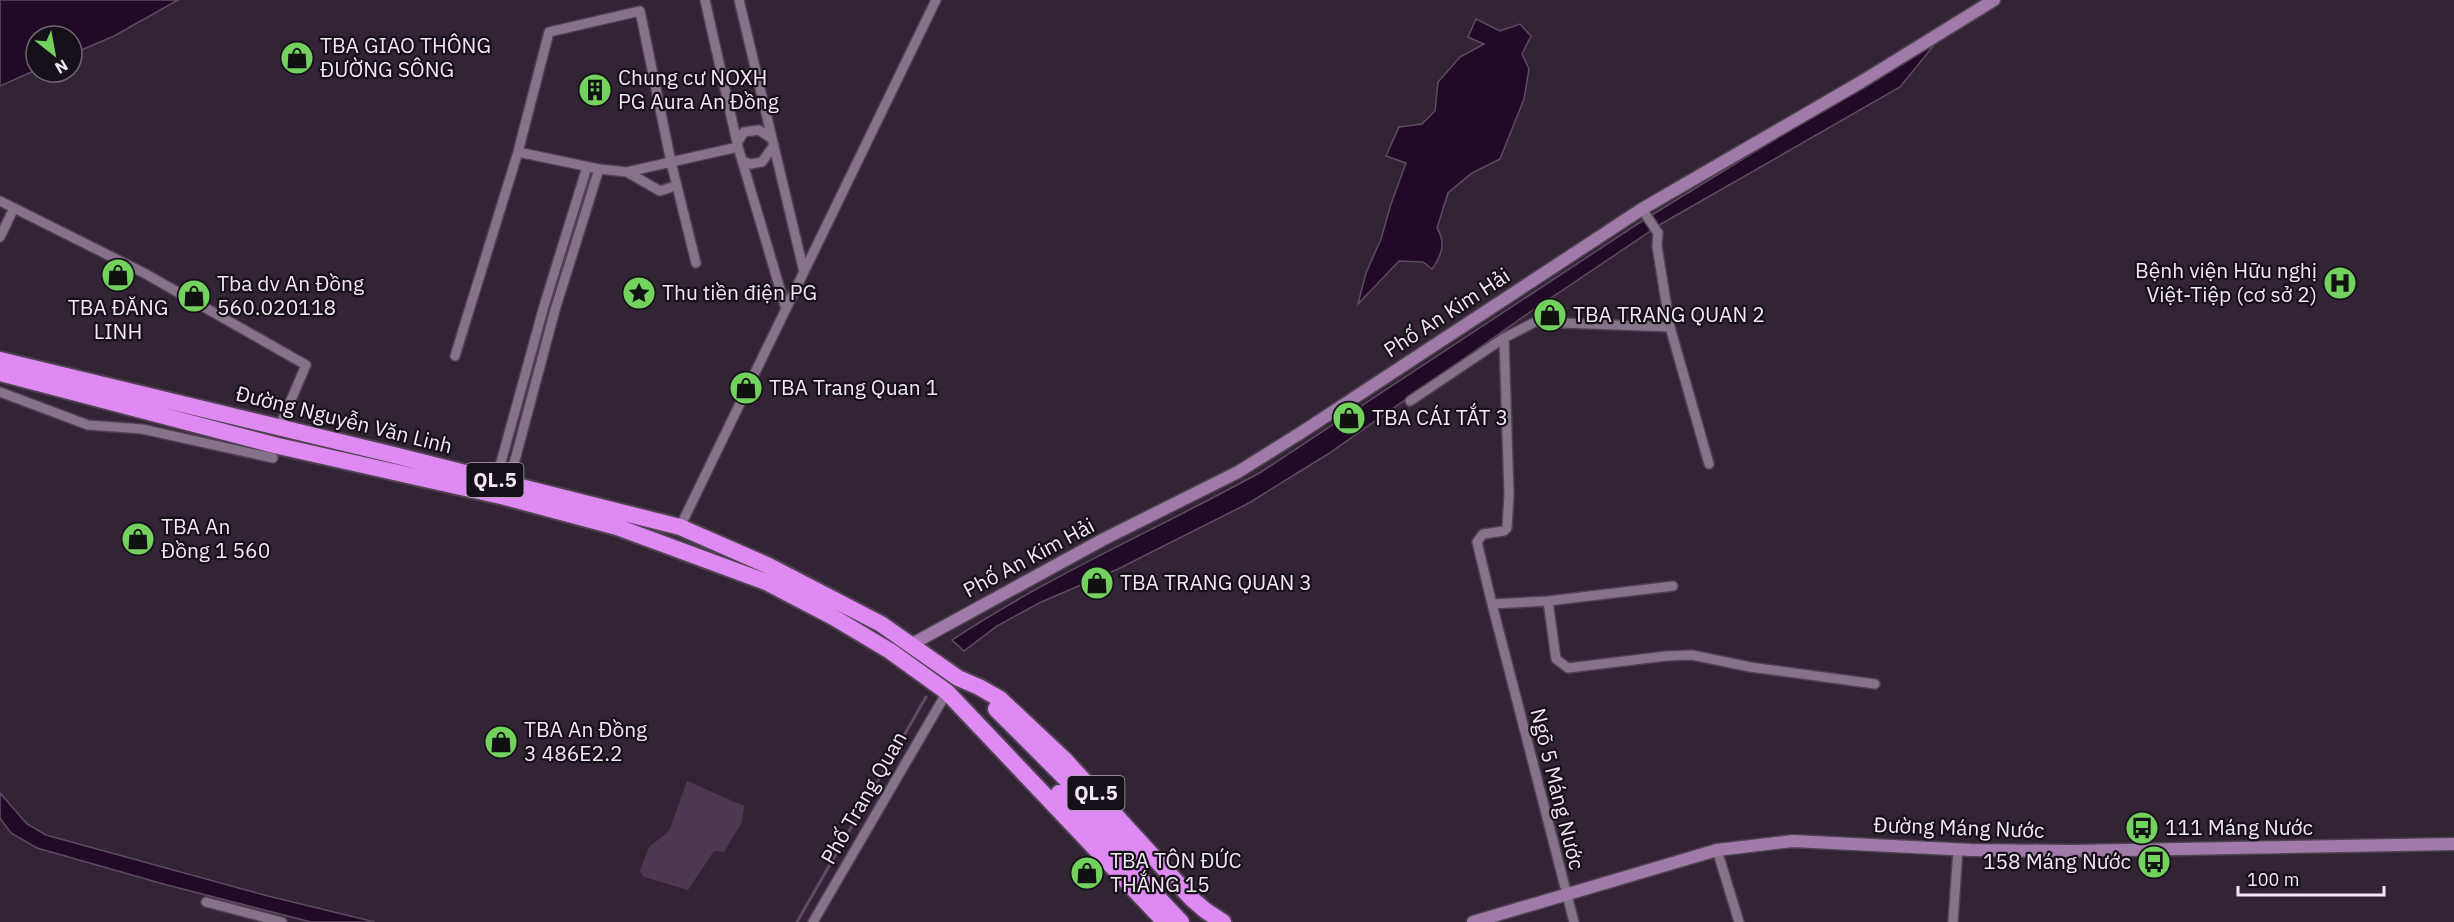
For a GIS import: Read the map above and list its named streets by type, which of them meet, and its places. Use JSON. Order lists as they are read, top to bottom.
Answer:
{
  "streets": {
    "highway": ["Đường Nguyễn Văn Linh", "QL.5"],
    "street": [
      "Phố An Kim Hải",
      "Ngõ 5 Máng Nước",
      "Phố Trang Quan",
      "Đường Máng Nước"
    ]
  },
  "crossings": [
    ["Phố An Kim Hải", "Đường Nguyễn Văn Linh"],
    ["Đường Nguyễn Văn Linh", "Phố Trang Quan"],
    ["Ngõ 5 Máng Nước", "Đường Máng Nước"]
  ],
  "places": {
    "shop": [
      "TBA GIAO THÔNG ĐƯỜNG SÔNG",
      "TBA ĐĂNG LINH",
      "Tba dv An Đồng 560.020118",
      "TBA TRANG QUAN 2",
      "TBA Trang Quan 1",
      "TBA CÁI TẮT 3",
      "TBA An Đồng 1 560",
      "TBA TRANG QUAN 3",
      "TBA An Đồng 3 486E2.2",
      "TBA TÔN ĐỨC THẮNG 15"
    ],
    "building": ["Chung cư NOXH PG Aura An Đồng"],
    "hospital": ["Bệnh viện Hữu nghị Việt-Tiệp (cơ sở 2)"],
    "place": ["Thu tiền điện PG"],
    "bus stop": ["111 Máng Nước", "158 Máng Nước"]
  },
  "scale_bar": "100 m",
  "north": "bottom right"
}
